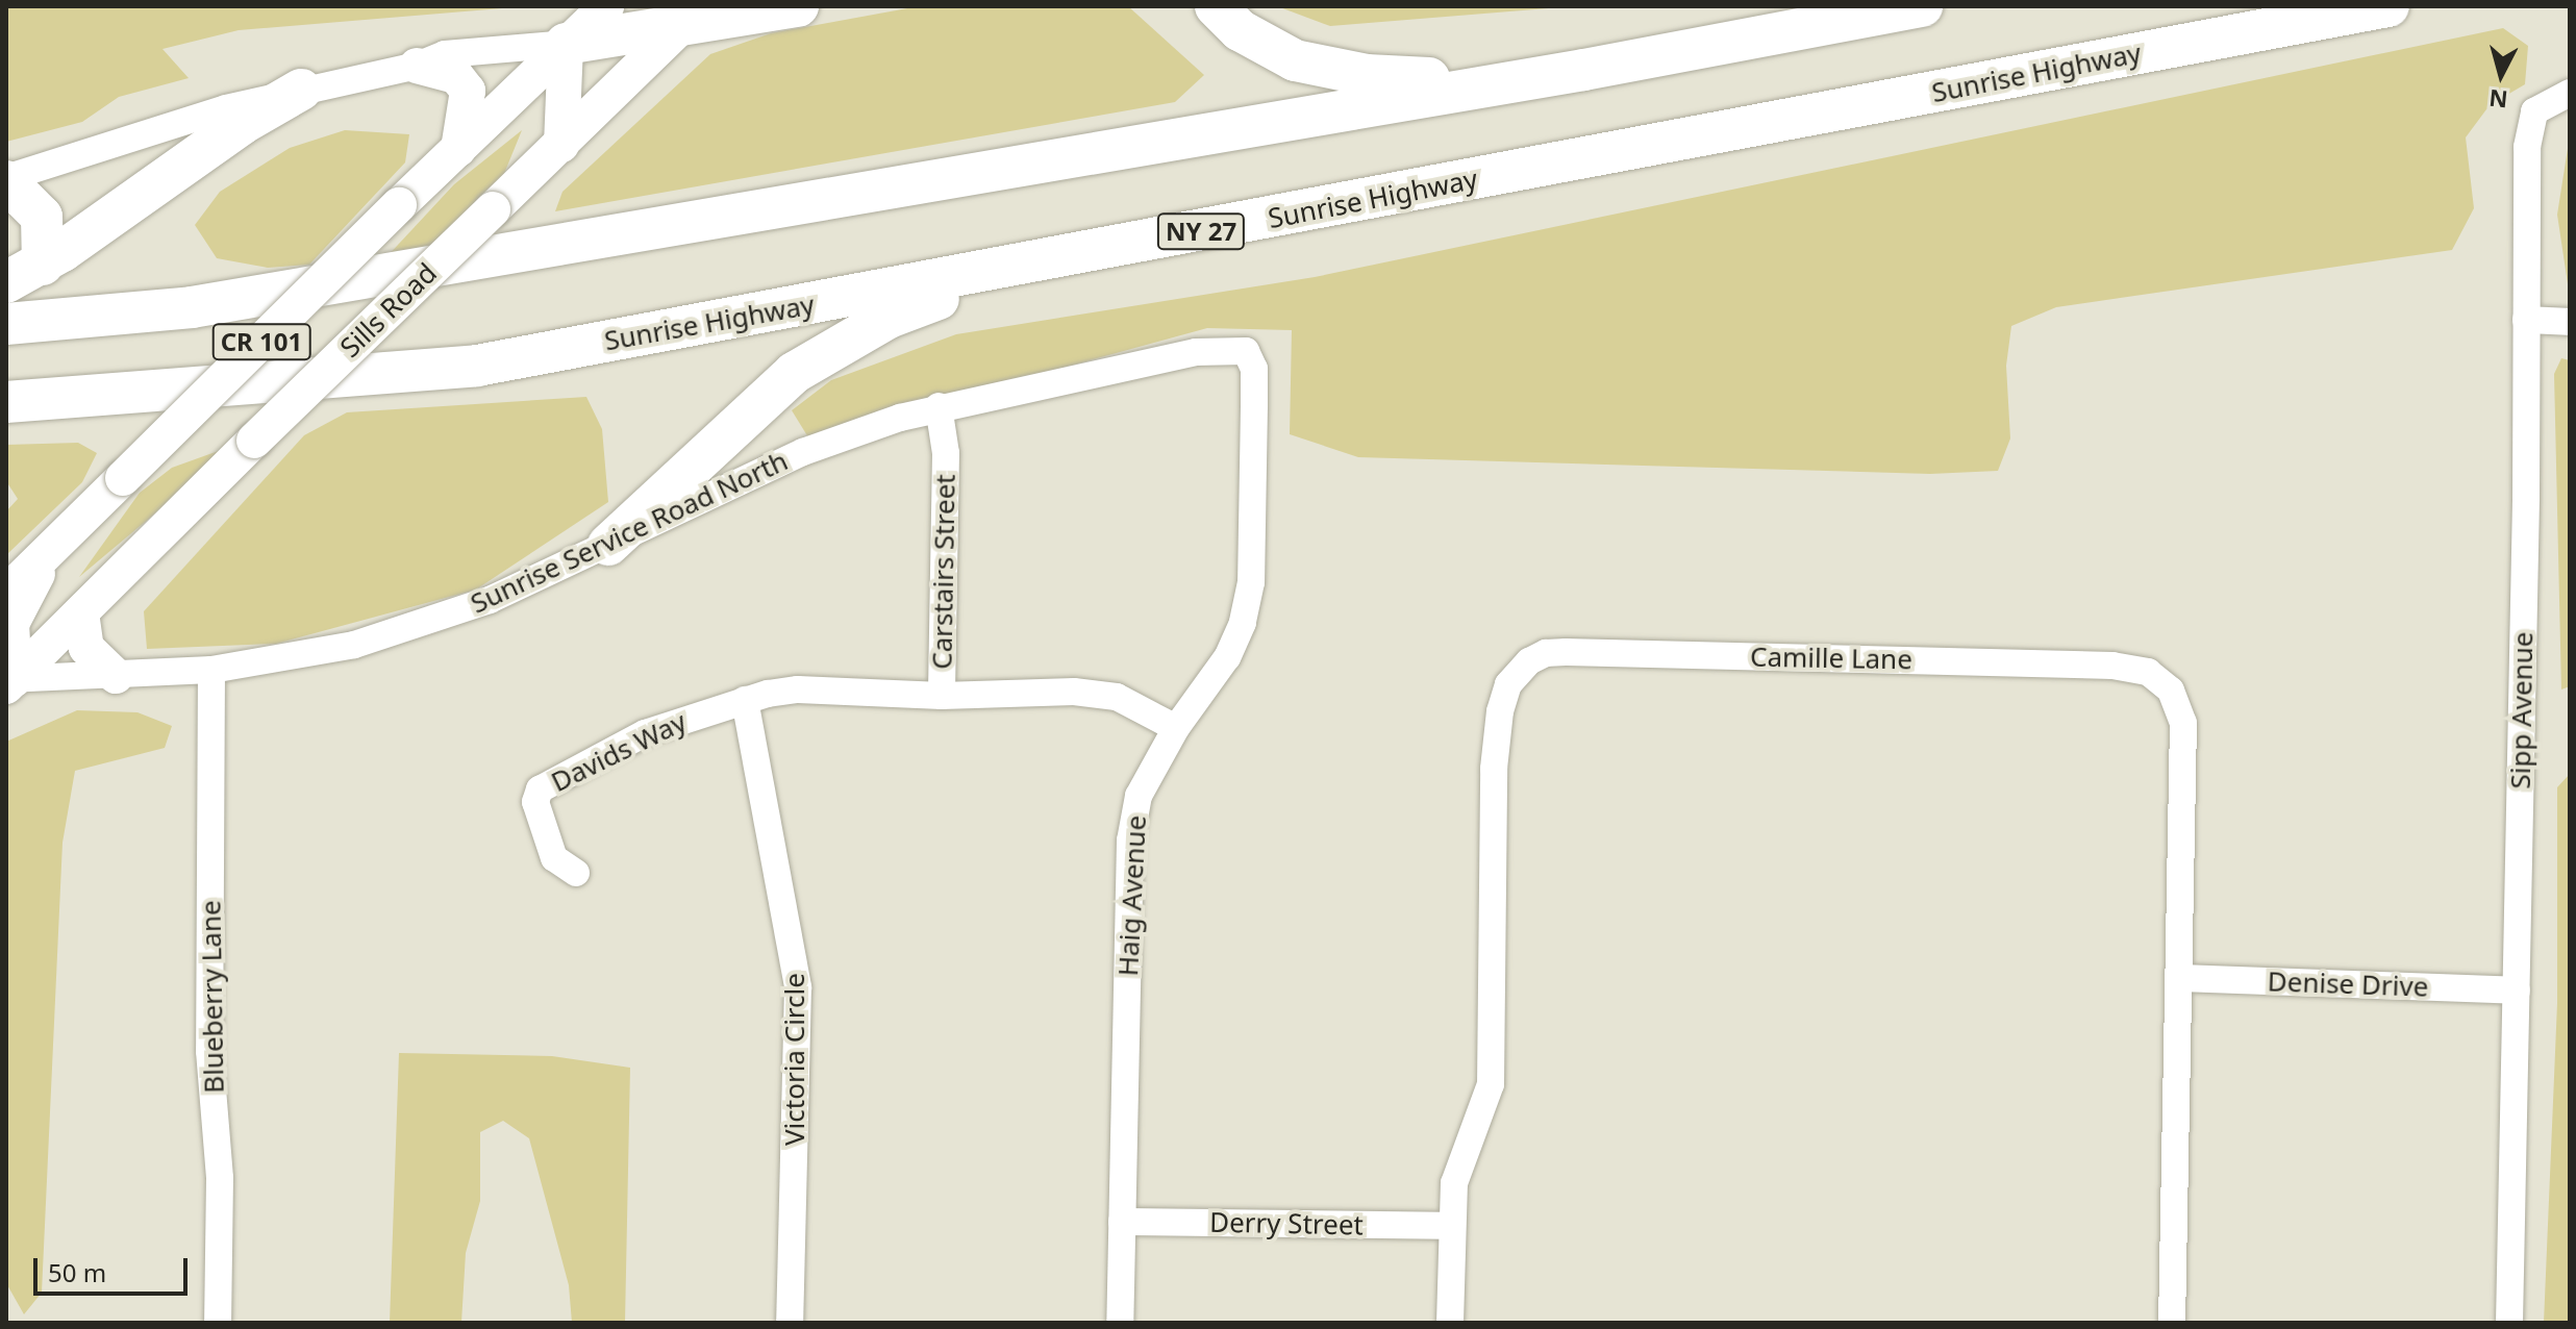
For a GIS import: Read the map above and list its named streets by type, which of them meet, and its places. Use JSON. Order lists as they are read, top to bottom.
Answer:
{
  "streets": {
    "highway": ["Sunrise Highway", "NY 27"],
    "main road": ["Sills Road", "CR 101"],
    "street": [
      "Sunrise Service Road North",
      "Carstairs Street",
      "Camille Lane",
      "Sipp Avenue",
      "Davids Way",
      "Haig Avenue",
      "Denise Drive",
      "Blueberry Lane",
      "Victoria Circle",
      "Derry Street"
    ]
  },
  "crossings": [
    ["Sills Road", "Sunrise Service Road North"],
    ["Sunrise Service Road North", "Carstairs Street"],
    ["Sunrise Service Road North", "Haig Avenue"],
    ["Sunrise Service Road North", "Blueberry Lane"],
    ["Carstairs Street", "Davids Way"],
    ["Carstairs Street", "Haig Avenue"],
    ["Camille Lane", "Denise Drive"],
    ["Camille Lane", "Derry Street"],
    ["Sipp Avenue", "Denise Drive"],
    ["Davids Way", "Victoria Circle"],
    ["Haig Avenue", "Derry Street"]
  ],
  "scale_bar": "50 m",
  "north": "bottom"
}
